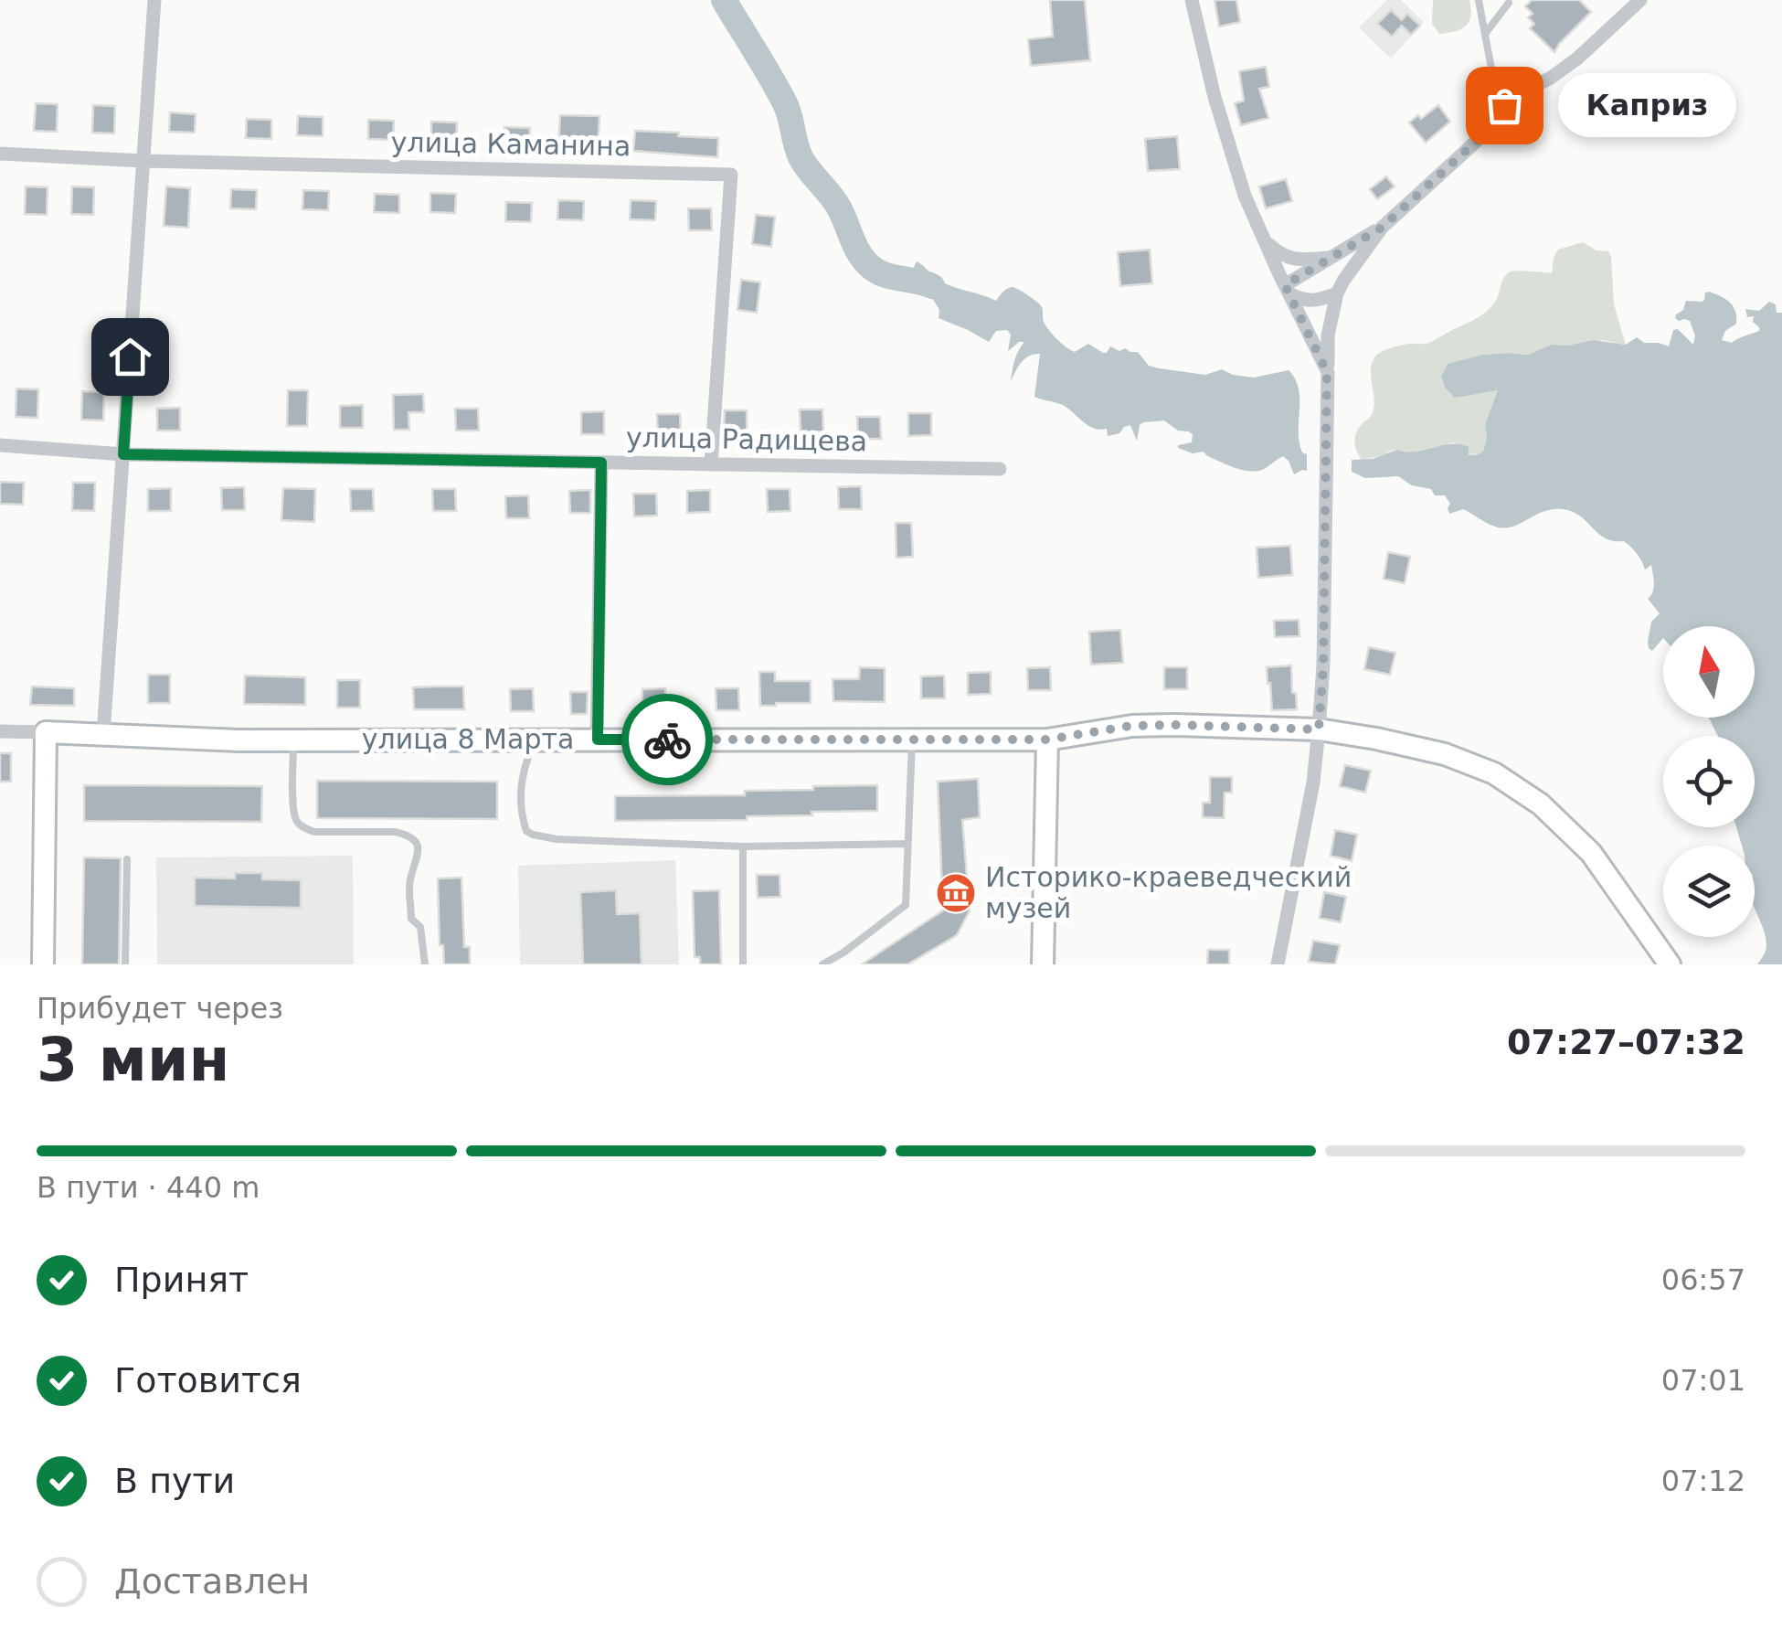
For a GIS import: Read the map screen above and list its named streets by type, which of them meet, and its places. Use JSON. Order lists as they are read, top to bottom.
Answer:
{
  "streets": {
    "street": ["улица Каманина", "улица Радищева", "улица 8 Марта"]
  },
  "crossings": [
    ["улица Каманина", "улица Радищева"]
  ],
  "places": {
    "other": ["Каприз"],
    "museum": ["Историко-краеведческий музей"]
  },
  "north": "top",
  "page": {
    "bubble": "Каприз",
    "heading": ["3 мин", "Прибудет через", "07:27–07:32"],
    "bar": "В пути · 440 m",
    "list": [
      ["Принят", "06:57"],
      ["Готовится", "07:01"],
      ["В пути", "07:12"],
      "Доставлен"
    ]
  }
}
